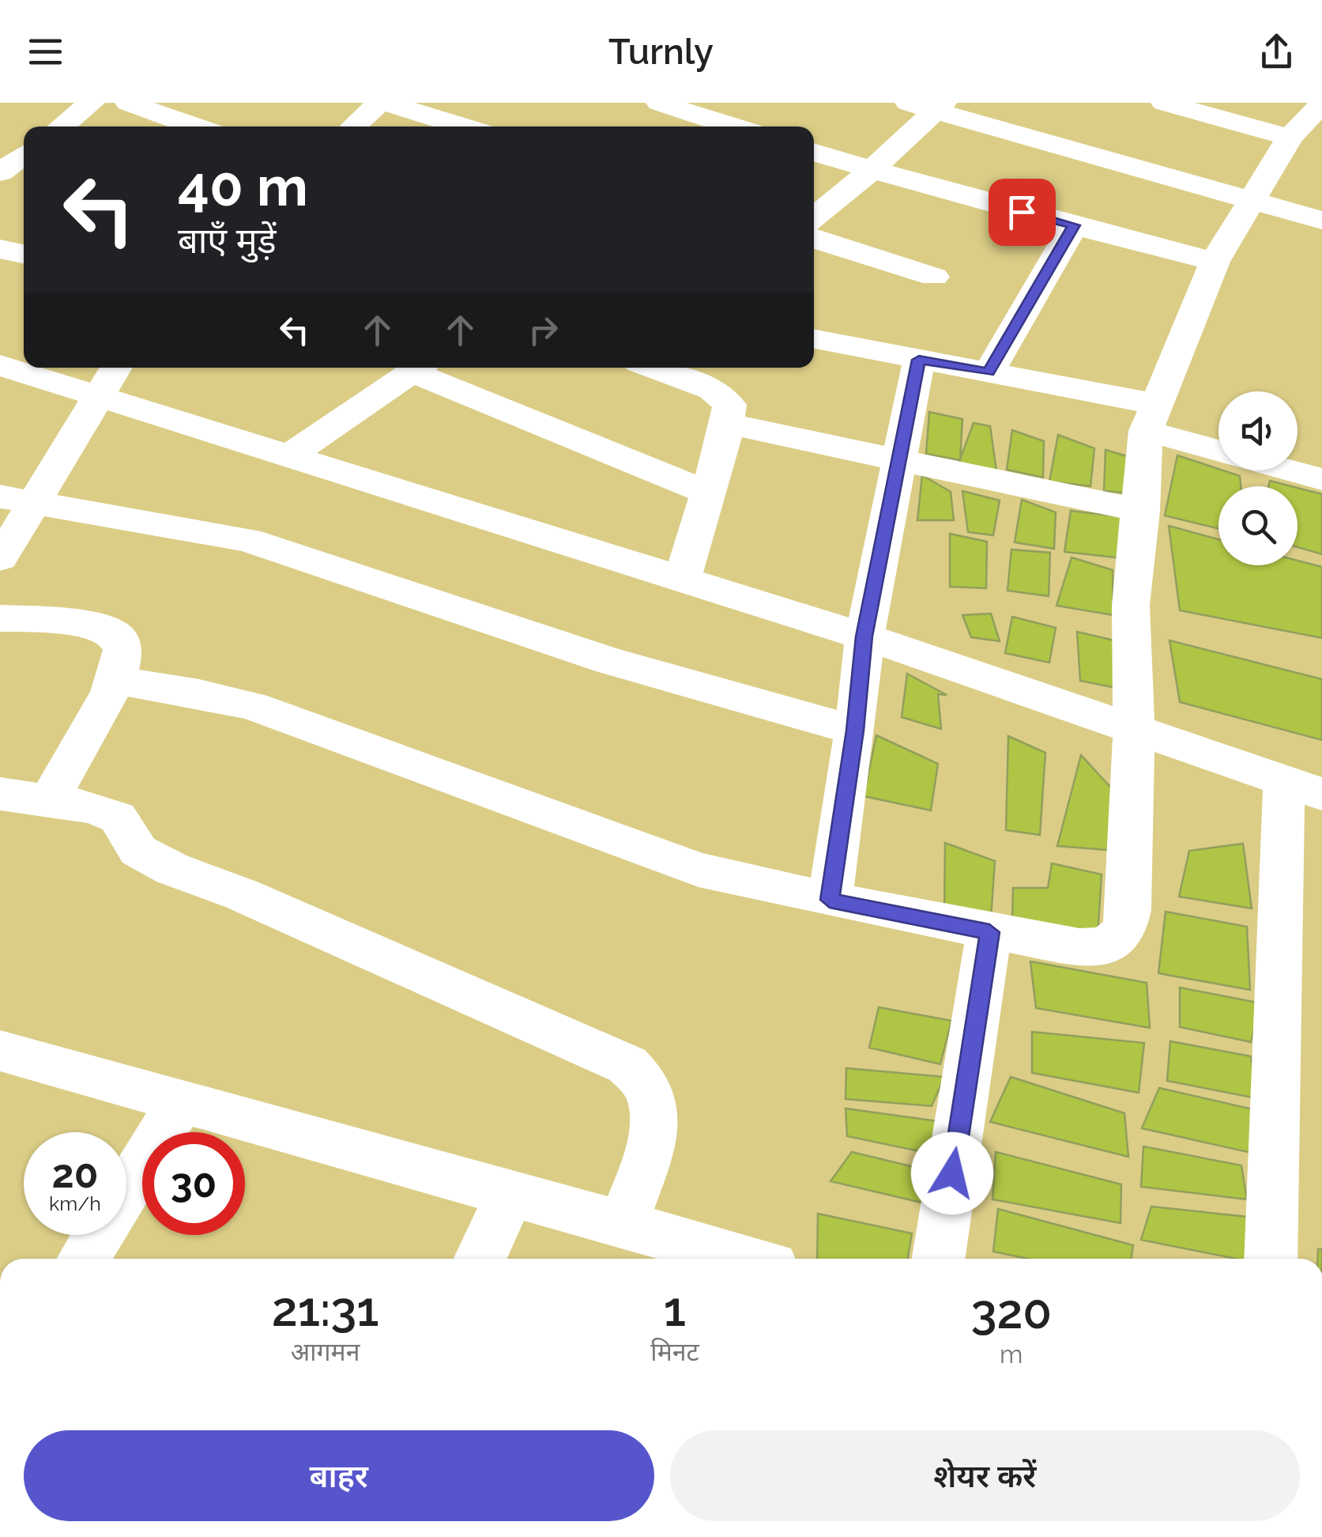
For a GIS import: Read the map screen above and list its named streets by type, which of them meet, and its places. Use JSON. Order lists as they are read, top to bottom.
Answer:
{
  "page": {
    "header": "Turnly",
    "turn": ["40 m", "बाएँ मुड़ें"],
    "speed": "20 km/h",
    "limit": "30",
    "eta": [
      "21:31",
      "आगमन",
      "1",
      "मिनट",
      "320",
      "m"
    ],
    "buttons": ["बाहर", "शेयर करें"]
  }
}
